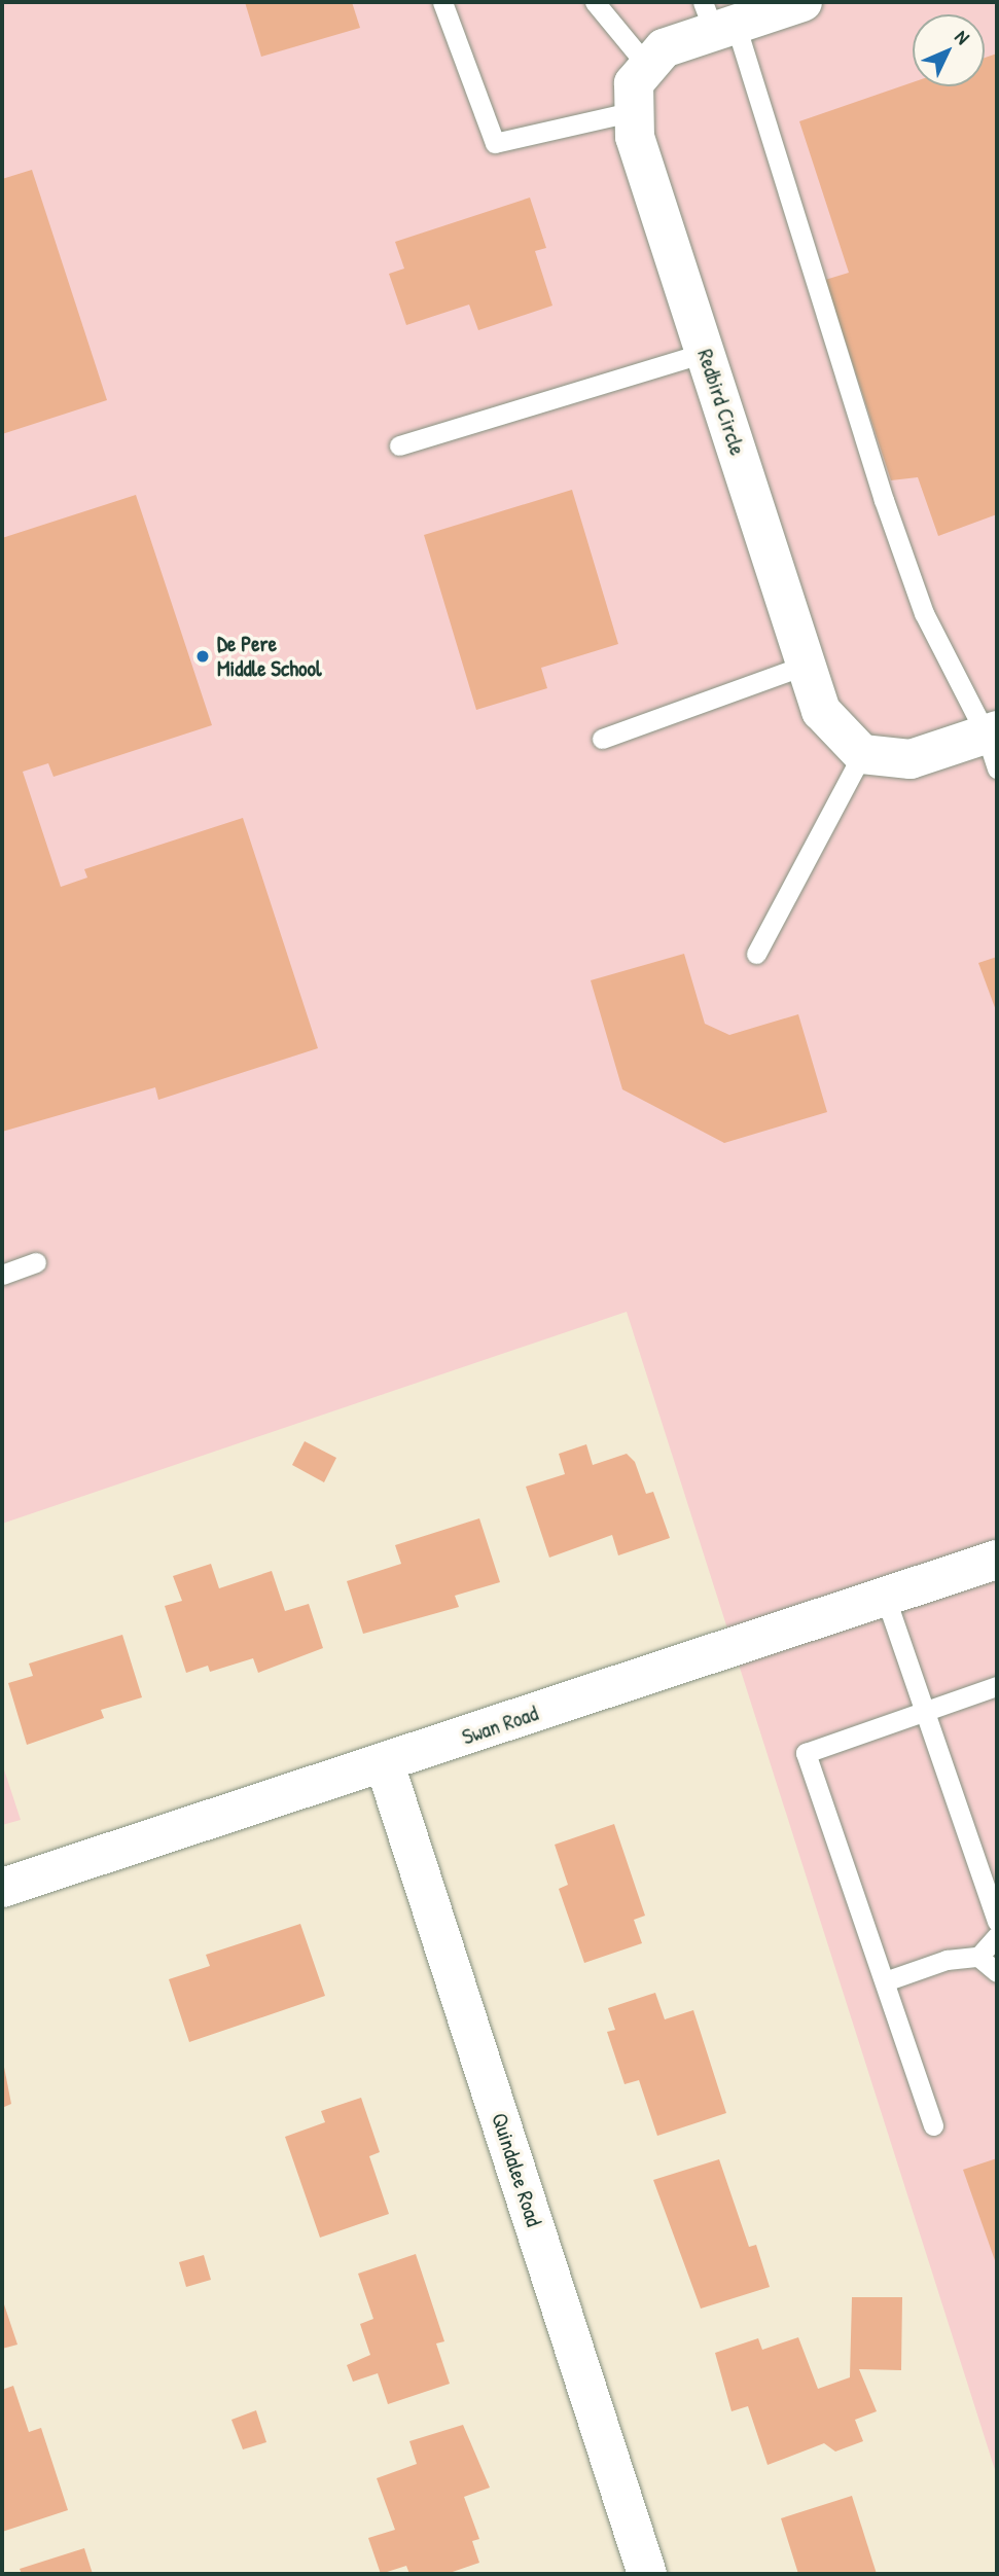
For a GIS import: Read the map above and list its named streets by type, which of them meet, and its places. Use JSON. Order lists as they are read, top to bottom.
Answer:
{
  "streets": {
    "street": ["Redbird Circle", "Swan Road", "Quindalee Road"]
  },
  "crossings": [
    ["Swan Road", "Quindalee Road"]
  ],
  "places": ["De Pere Middle School"],
  "north": "top right"
}
